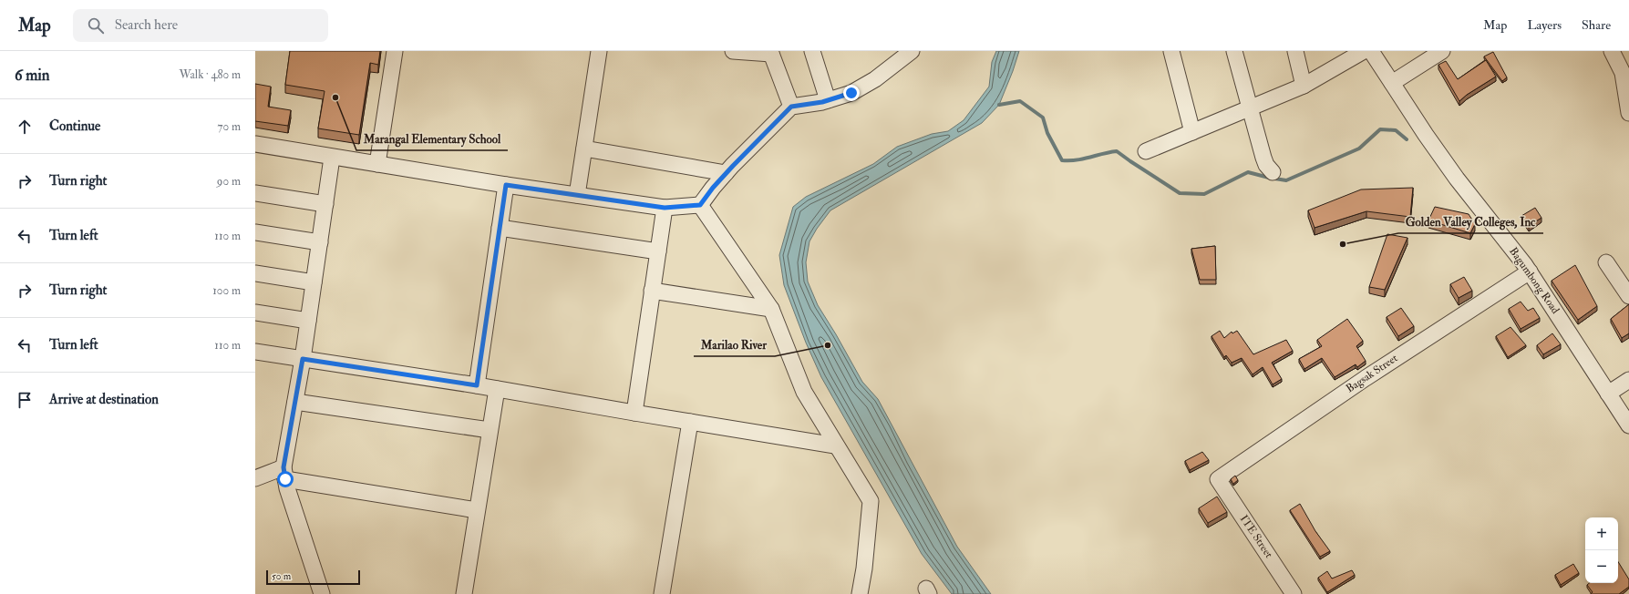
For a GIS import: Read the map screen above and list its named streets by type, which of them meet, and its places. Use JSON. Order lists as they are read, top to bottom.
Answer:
{
  "streets": {
    "street": ["Bagumbong Road", "Bagsak Street", "ITE Street"]
  },
  "crossings": [
    ["Bagumbong Road", "Bagsak Street"],
    ["Bagsak Street", "ITE Street"]
  ],
  "places": ["Marangal Elementary School", "Golden Valley Colleges, Inc", "Marilao River"],
  "scale_bar": "50 m",
  "page": {
    "header": "Map",
    "search": "Search here",
    "nav": ["Map", "Layers", "Share"],
    "heading": ["6 min", "Walk · 480 m"],
    "list": [
      ["Continue", "70 m"],
      ["Turn right", "90 m"],
      ["Turn left", "110 m"],
      ["Turn right", "100 m"],
      ["Turn left", "110 m"],
      "Arrive at destination"
    ],
    "map_buttons": ["+", "−"],
    "scale": "50 m"
  }
}
